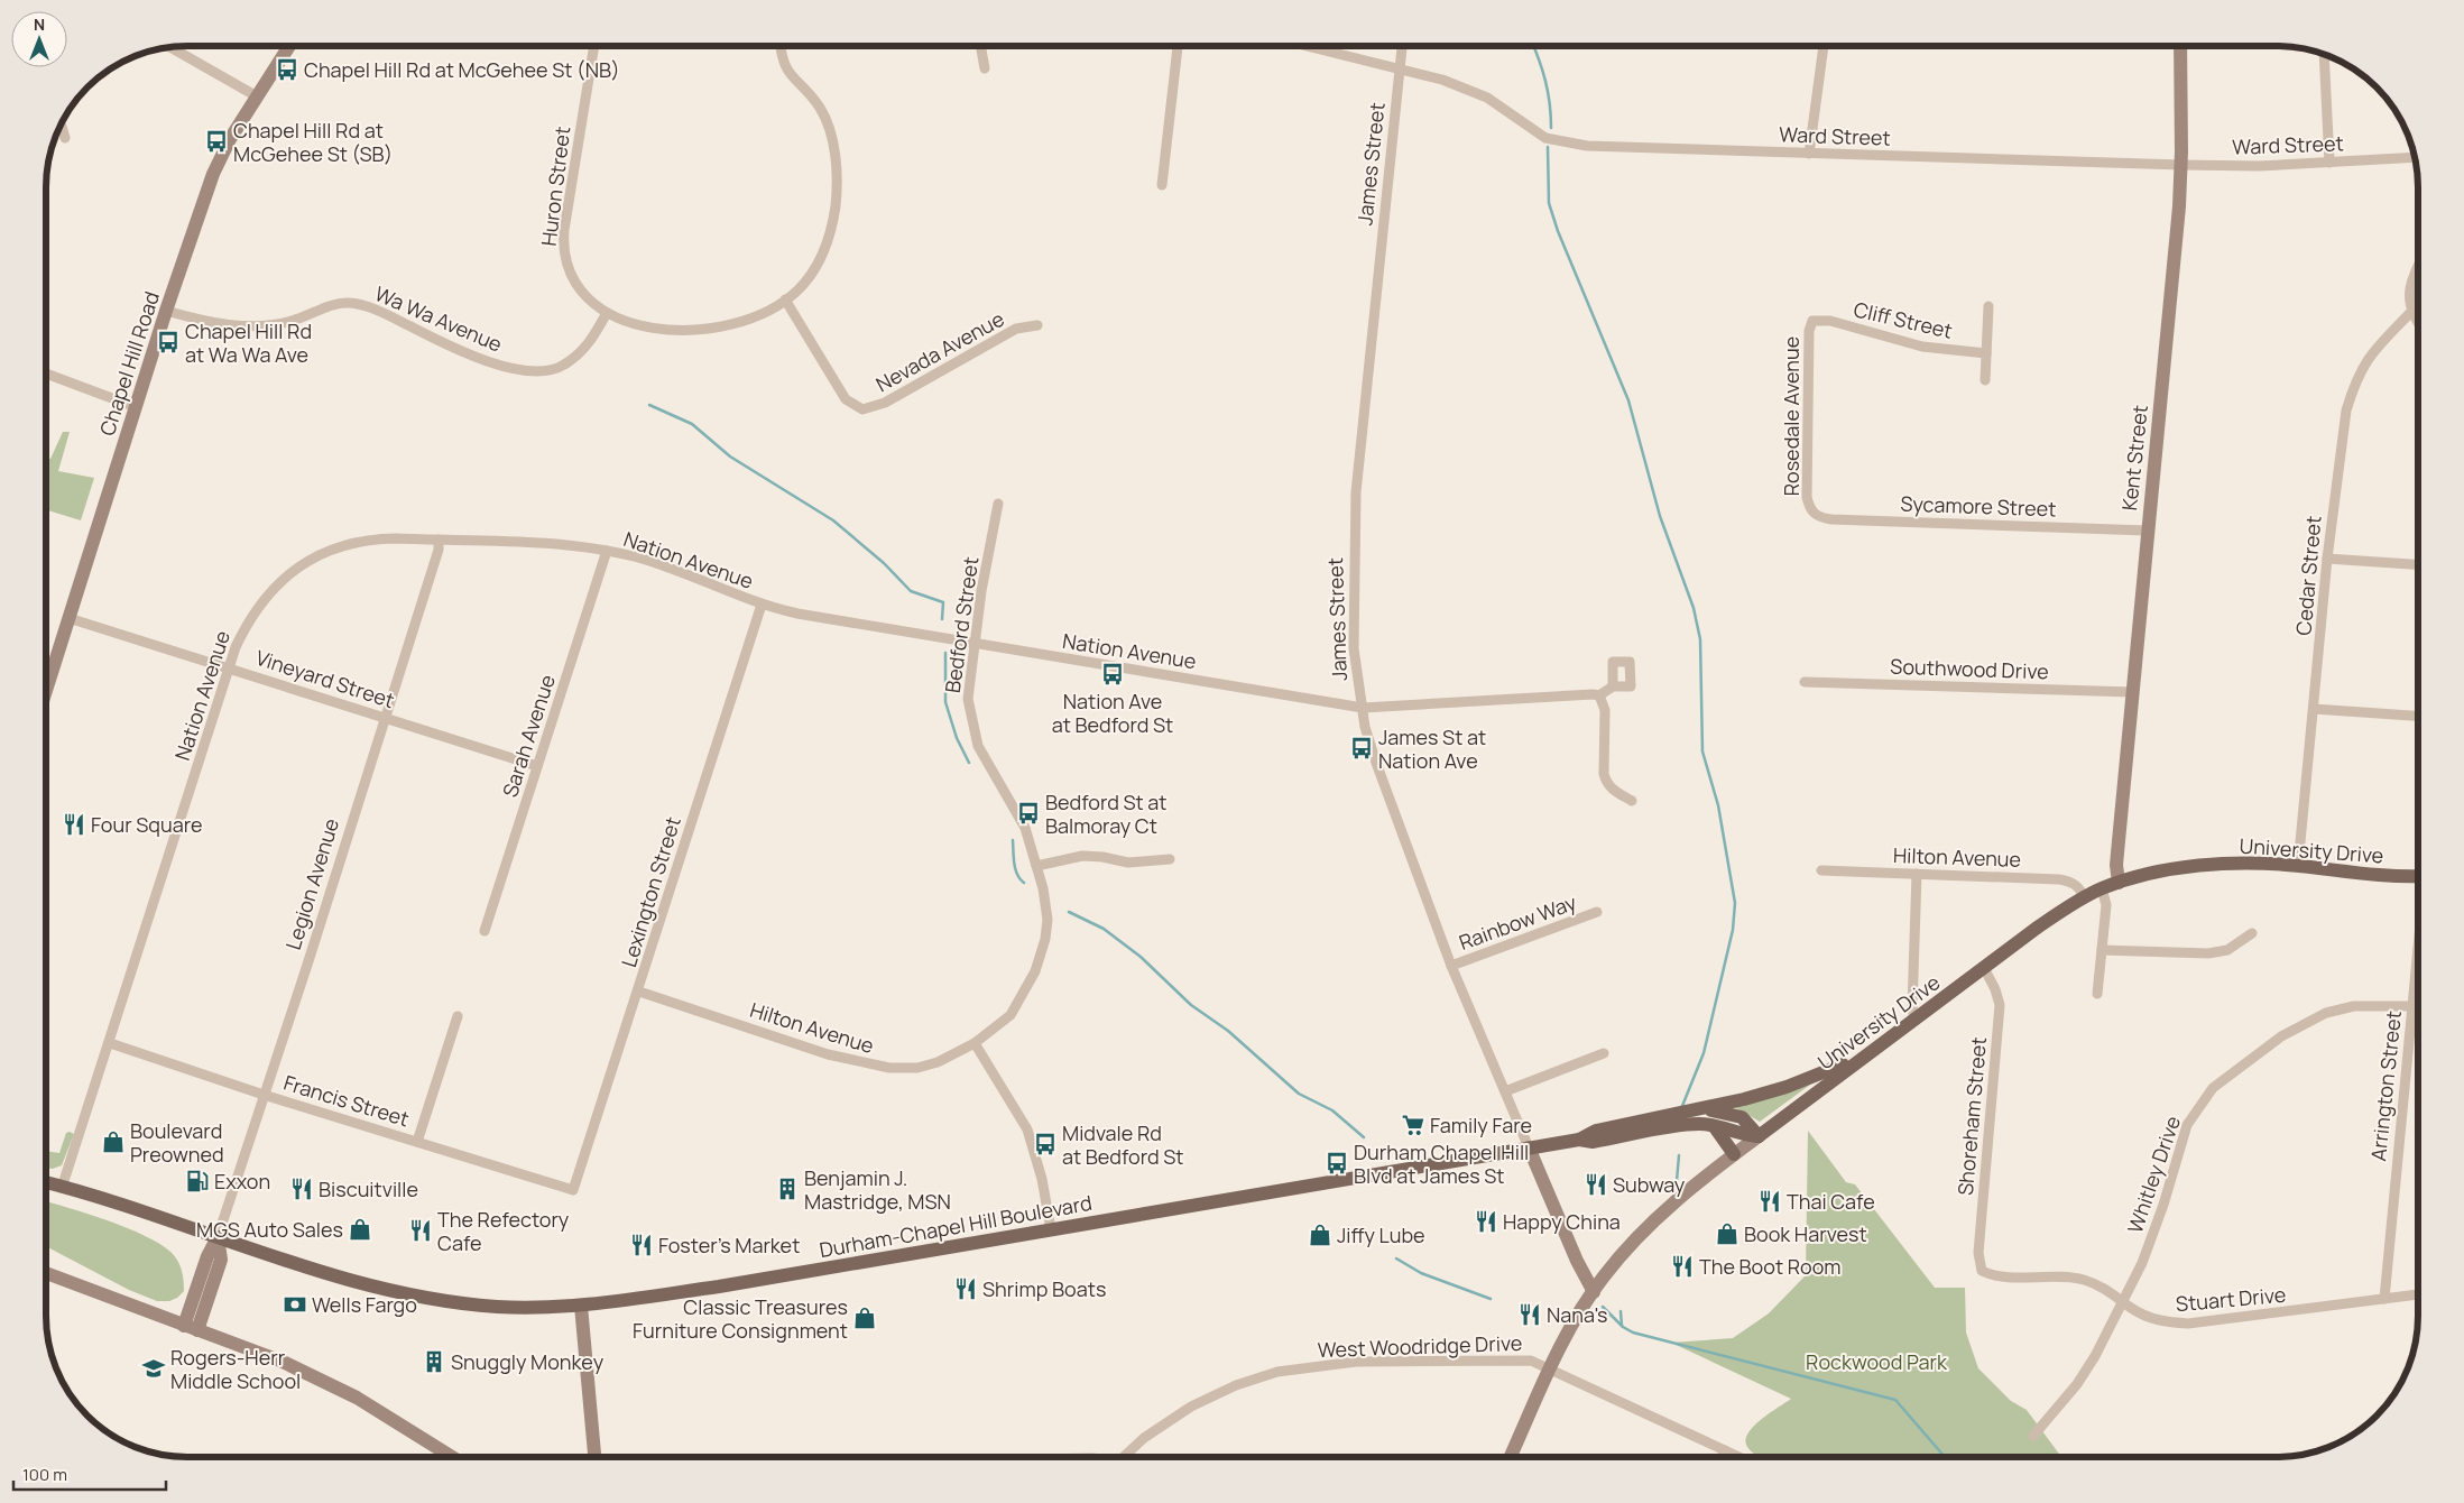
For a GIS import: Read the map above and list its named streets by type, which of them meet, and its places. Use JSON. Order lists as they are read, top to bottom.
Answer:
{
  "streets": {
    "main road": ["University Drive", "Durham-Chapel Hill Boulevard"],
    "street": [
      "Ward Street",
      "James Street",
      "Huron Street",
      "Wa Wa Avenue",
      "Cliff Street",
      "Nevada Avenue",
      "Chapel Hill Road",
      "Rosedale Avenue",
      "Kent Street",
      "Sycamore Street",
      "Nation Avenue",
      "Cedar Street",
      "Bedford Street",
      "Southwood Drive",
      "Vineyard Street",
      "Sarah Avenue",
      "Hilton Avenue",
      "Legion Avenue",
      "Lexington Street",
      "Rainbow Way",
      "Arrington Street",
      "Francis Street",
      "Shoreham Street",
      "Whitley Drive",
      "Stuart Drive",
      "West Woodridge Drive"
    ]
  },
  "crossings": [
    ["Ward Street", "James Street"],
    ["Ward Street", "Kent Street"],
    ["James Street", "Nation Avenue"],
    ["James Street", "University Drive"],
    ["James Street", "Rainbow Way"],
    ["James Street", "Durham-Chapel Hill Boulevard"],
    ["Huron Street", "Wa Wa Avenue"],
    ["Huron Street", "Nevada Avenue"],
    ["Wa Wa Avenue", "Chapel Hill Road"],
    ["Cliff Street", "Rosedale Avenue"],
    ["Chapel Hill Road", "Vineyard Street"],
    ["Rosedale Avenue", "Sycamore Street"],
    ["Kent Street", "Sycamore Street"],
    ["Kent Street", "Southwood Drive"],
    ["Kent Street", "University Drive"],
    ["Nation Avenue", "Bedford Street"],
    ["Nation Avenue", "Vineyard Street"],
    ["Nation Avenue", "Sarah Avenue"],
    ["Nation Avenue", "Legion Avenue"],
    ["Nation Avenue", "Lexington Street"],
    ["Nation Avenue", "Francis Street"],
    ["Nation Avenue", "Durham-Chapel Hill Boulevard"],
    ["Cedar Street", "University Drive"],
    ["Bedford Street", "Hilton Avenue"],
    ["Vineyard Street", "Sarah Avenue"],
    ["Vineyard Street", "Legion Avenue"],
    ["University Drive", "Hilton Avenue"],
    ["University Drive", "Shoreham Street"],
    ["University Drive", "Durham-Chapel Hill Boulevard"],
    ["University Drive", "West Woodridge Drive"],
    ["Hilton Avenue", "Lexington Street"],
    ["Legion Avenue", "Francis Street"],
    ["Legion Avenue", "Durham-Chapel Hill Boulevard"],
    ["Lexington Street", "Francis Street"],
    ["Arrington Street", "Whitley Drive"],
    ["Arrington Street", "Stuart Drive"],
    ["Shoreham Street", "Stuart Drive"],
    ["Whitley Drive", "Stuart Drive"]
  ],
  "parks": ["Rockwood Park"],
  "places": {
    "bus stop": [
      "Chapel Hill Rd at McGehee St (NB)",
      "Chapel Hill Rd at McGehee St (SB)",
      "Chapel Hill Rd at Wa Wa Ave",
      "Nation Ave at Bedford St",
      "James St at Nation Ave",
      "Bedford St at Balmoray Ct",
      "Midvale Rd at Bedford St",
      "Durham Chapel Hill Blvd at James St"
    ],
    "restaurant": [
      "Four Square",
      "Subway",
      "Biscuitville",
      "Thai Cafe",
      "Happy China",
      "The Refectory Cafe",
      "Foster's Market",
      "The Boot Room",
      "Shrimp Boats",
      "Nana's"
    ],
    "supermarket": ["Family Fare"],
    "shop": [
      "Boulevard Preowned",
      "MGS Auto Sales",
      "Book Harvest",
      "Jiffy Lube",
      "Classic Treasures Furniture Consignment"
    ],
    "fuel station": ["Exxon"],
    "building": ["Benjamin J. Mastridge, MSN", "Snuggly Monkey"],
    "bank": ["Wells Fargo"],
    "school or university": ["Rogers-Herr Middle School"]
  },
  "scale_bar": "100 m",
  "north": "top"
}
